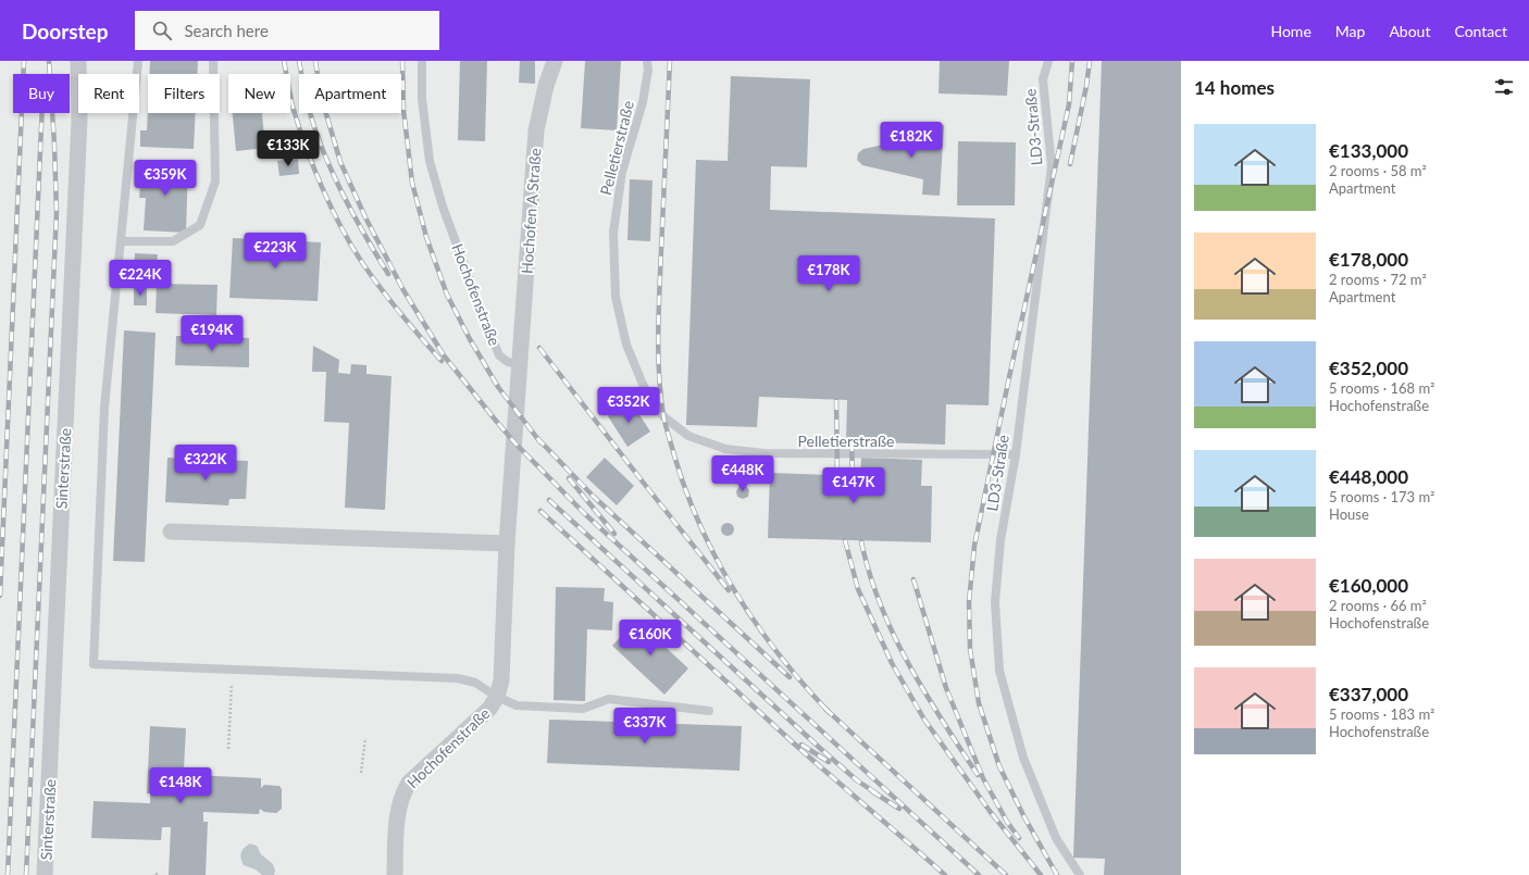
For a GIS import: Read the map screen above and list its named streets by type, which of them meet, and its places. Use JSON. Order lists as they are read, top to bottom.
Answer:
{
  "streets": {
    "street": ["Hochofen A Straße", "Hochofenstraße", "Sinterstraße"],
    "lane": ["LD3-Straße", "Pelletierstraße"]
  },
  "crossings": [
    ["LD3-Straße", "Pelletierstraße"],
    ["Hochofen A Straße", "Hochofenstraße"]
  ],
  "page": {
    "header": "Doorstep",
    "search": "Search here",
    "nav": [
      "Home",
      "Map",
      "About",
      "Contact"
    ],
    "heading": "14 homes",
    "chip": [
      "Buy",
      "Rent",
      "Filters",
      "New",
      "Apartment"
    ],
    "list": [
      {
        "name": "€133,000",
        "note": "2 rooms · 58 m² · Apartment"
      },
      {
        "name": "€178,000",
        "note": "2 rooms · 72 m² · Apartment"
      },
      {
        "name": "€352,000",
        "note": "5 rooms · 168 m² · Hochofenstraße"
      },
      {
        "name": "€448,000",
        "note": "5 rooms · 173 m² · House"
      },
      {
        "name": "€160,000",
        "note": "2 rooms · 66 m² · Hochofenstraße"
      },
      {
        "name": "€337,000",
        "note": "5 rooms · 183 m² · Hochofenstraße"
      }
    ],
    "price": [
      "€182K",
      "€133K",
      "€359K",
      "€223K",
      "€178K",
      "€224K",
      "€194K",
      "€352K",
      "€322K",
      "€448K",
      "€147K",
      "€160K",
      "€337K",
      "€148K"
    ]
  }
}
